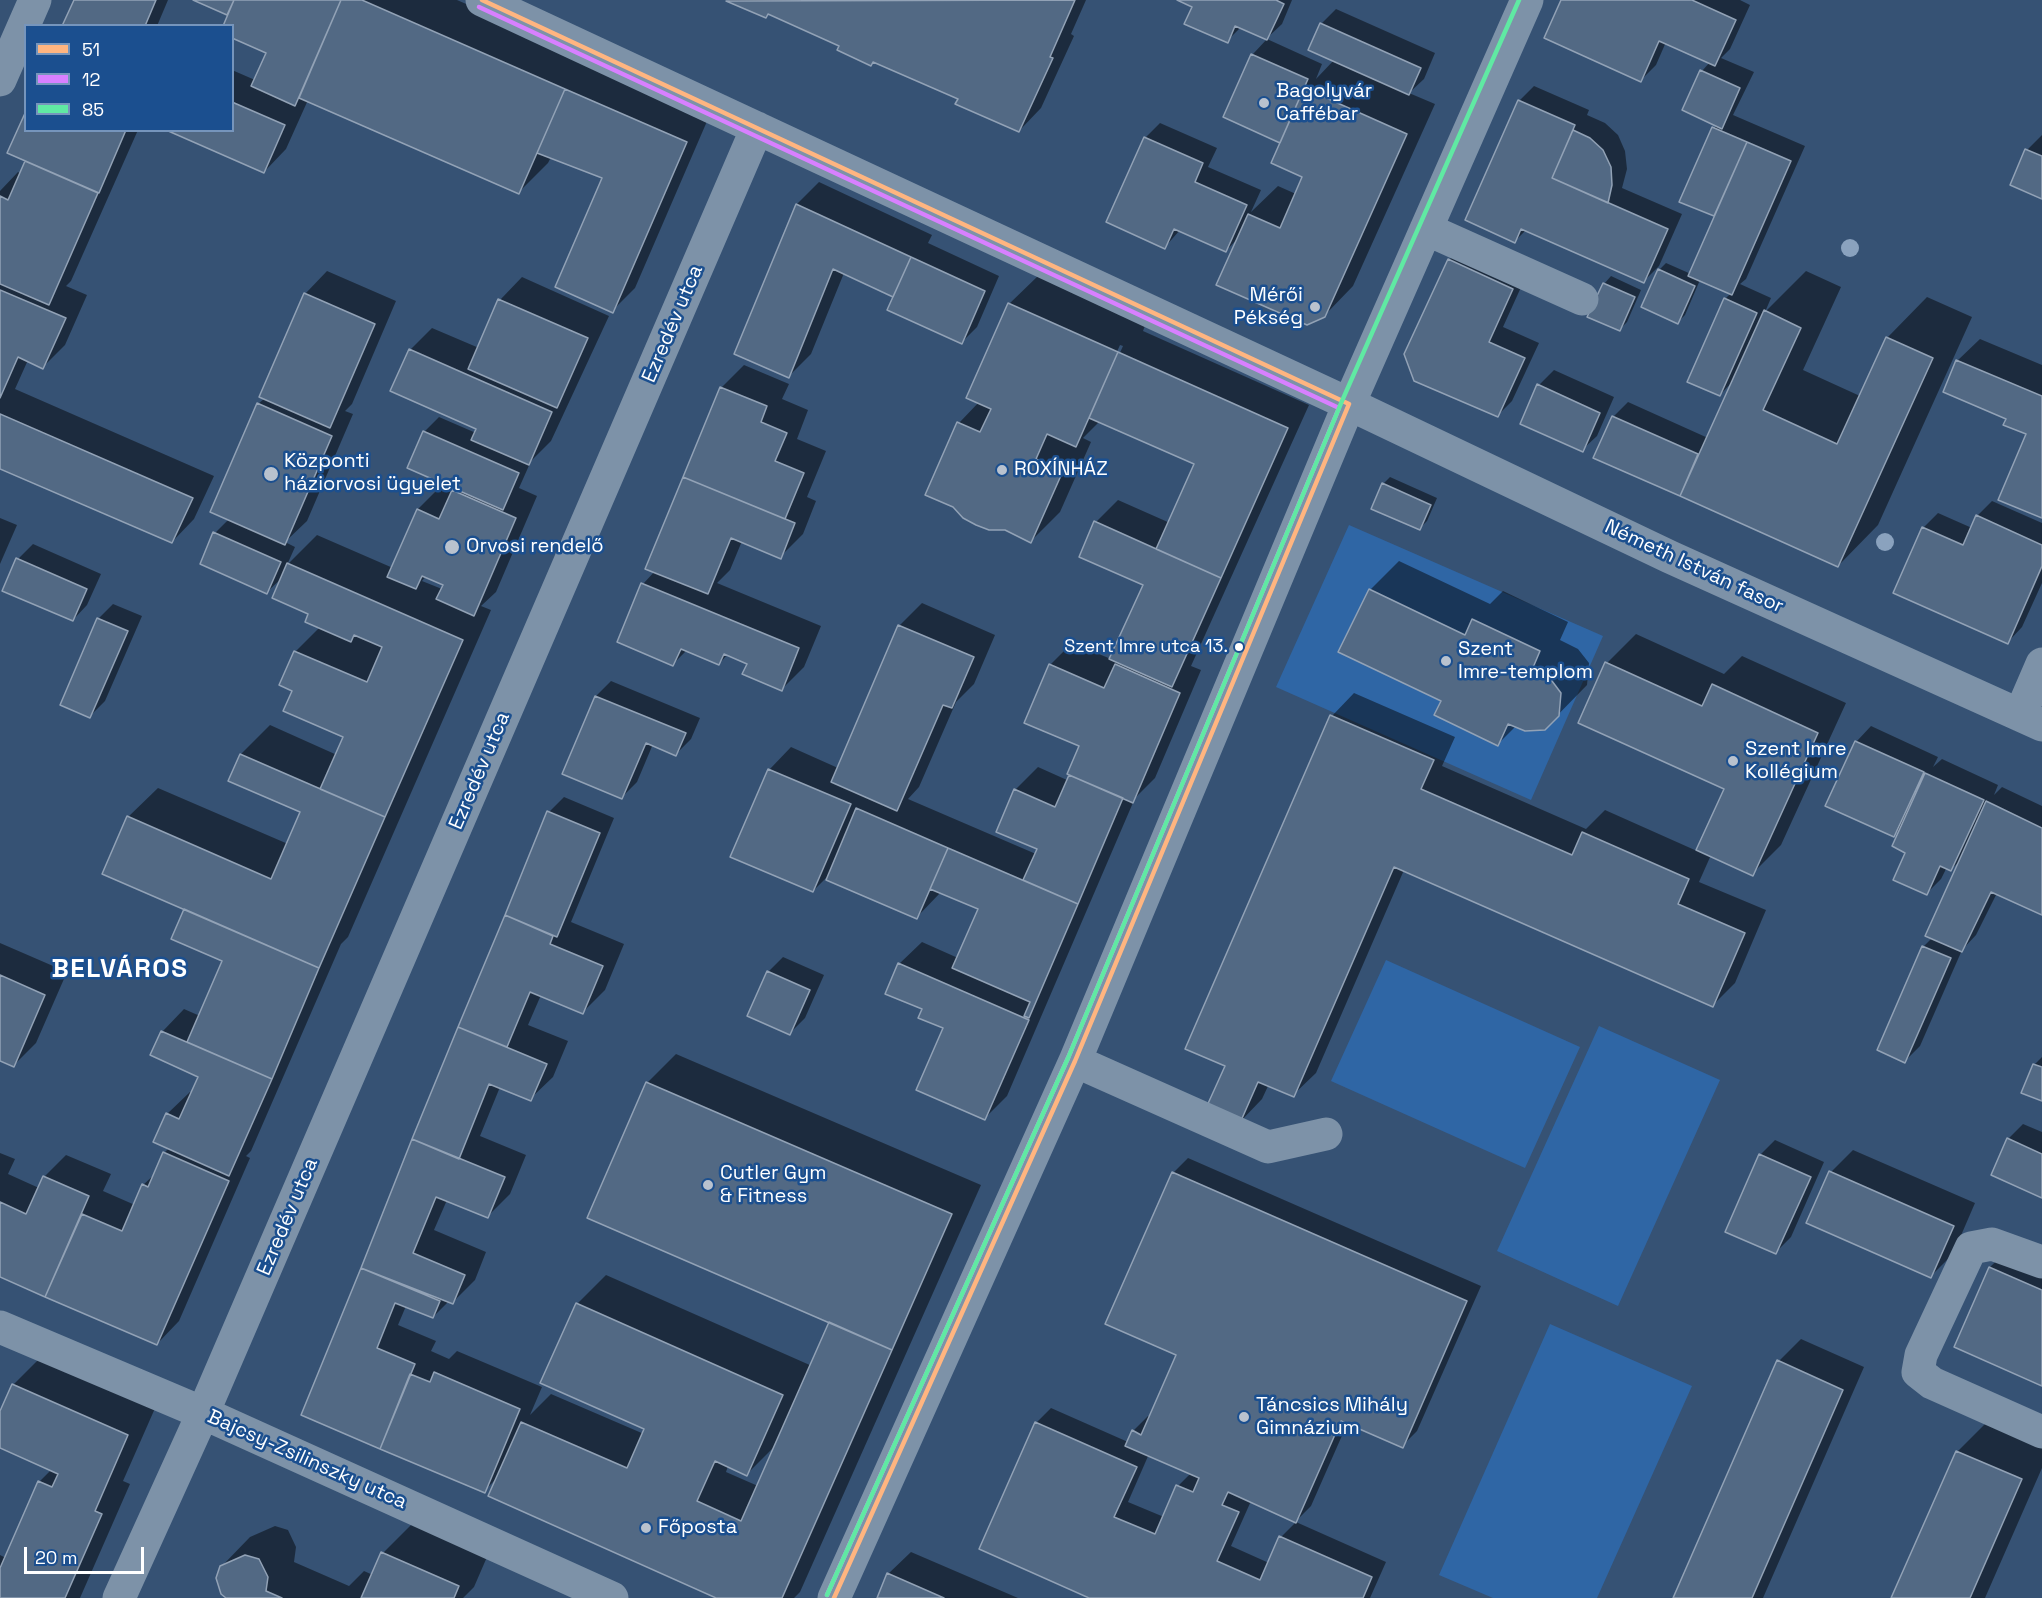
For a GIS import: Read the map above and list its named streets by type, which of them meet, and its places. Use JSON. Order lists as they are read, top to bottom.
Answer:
{
  "streets": {
    "street": ["Ezredév utca", "Németh István fasor", "Bajcsy-Zsilinszky utca"]
  },
  "crossings": [
    ["Ezredév utca", "Németh István fasor"],
    ["Ezredév utca", "Bajcsy-Zsilinszky utca"]
  ],
  "districts": ["BELVÁROS"],
  "places": [
    "Bagolyvár Caffébar",
    "Mérői Pékség",
    "ROXÍNHÁZ",
    "Központi háziorvosi ügyelet",
    "Orvosi rendelő",
    "Szent Imre utca 13.",
    "Szent Imre-templom",
    "Szent Imre Kollégium",
    "Cutler Gym & Fitness",
    "Táncsics Mihály Gimnázium",
    "Főposta"
  ],
  "lines": ["transit line 51", "transit line 85", "transit line 12"],
  "legend": ["51", "12", "85"],
  "scale_bar": "20 m"
}
